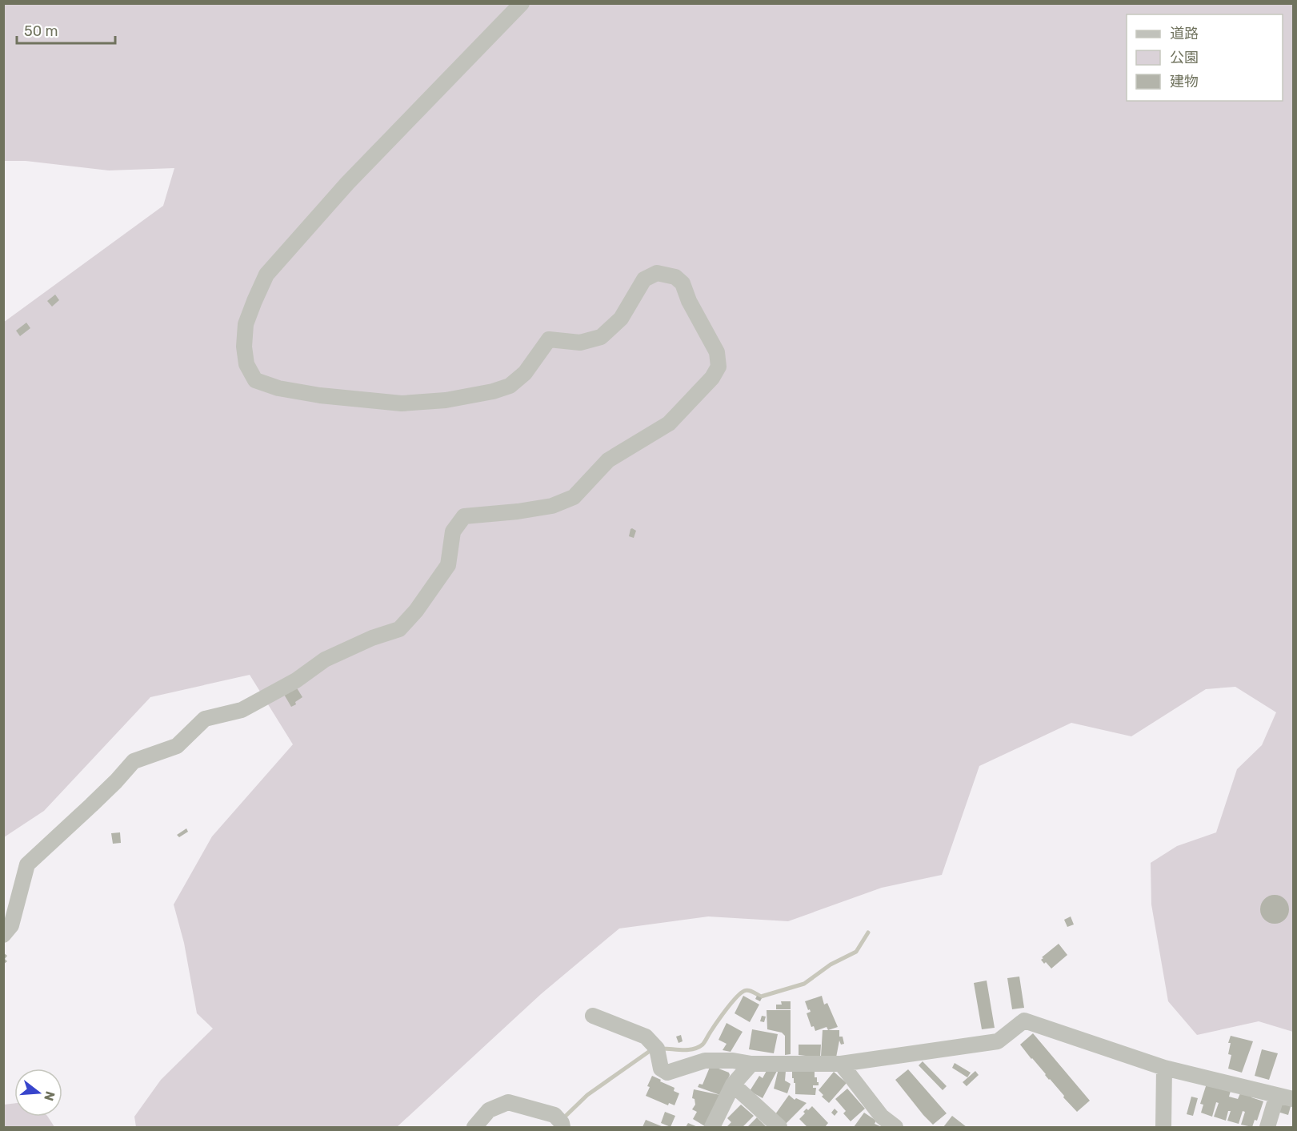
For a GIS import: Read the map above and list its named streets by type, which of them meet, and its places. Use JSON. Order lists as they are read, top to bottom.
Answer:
{
  "legend": ["道路", "公園", "建物"],
  "scale_bar": "50 m",
  "north": "right"
}
